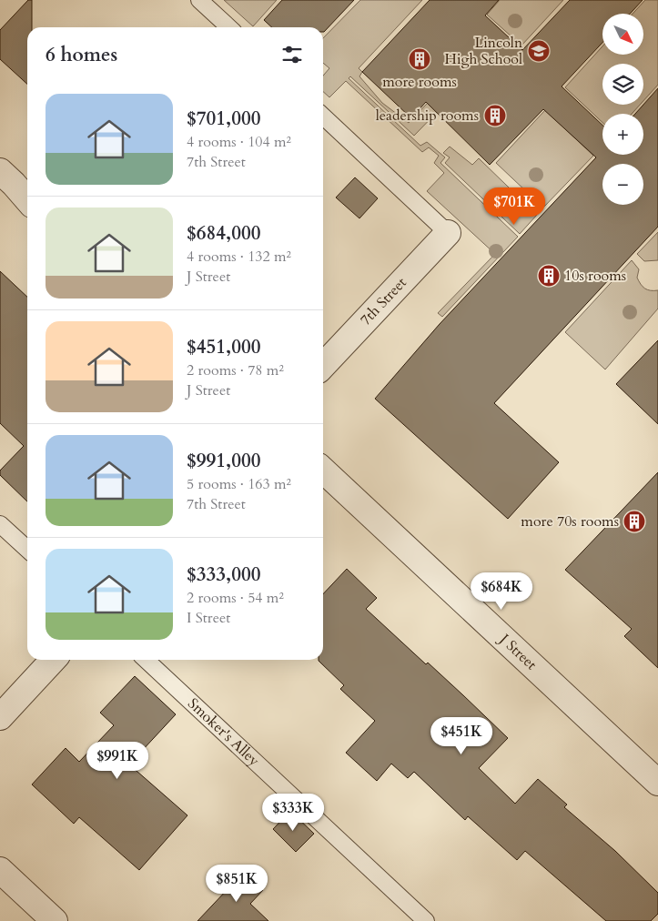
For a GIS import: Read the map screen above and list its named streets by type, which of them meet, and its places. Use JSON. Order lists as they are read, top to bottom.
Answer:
{
  "streets": {
    "street": ["7th Street", "J Street"],
    "lane": ["Smoker's Alley"]
  },
  "places": {
    "school or university": ["Lincoln High School"],
    "building": [
      "more rooms",
      "leadership rooms",
      "10s rooms",
      "more 70s rooms"
    ]
  },
  "north": "bottom right",
  "page": {
    "map_buttons": ["+", "−"],
    "heading": "6 homes",
    "list": [
      {
        "name": "$701,000",
        "note": "4 rooms · 104 m² · 7th Street"
      },
      {
        "name": "$684,000",
        "note": "4 rooms · 132 m² · J Street"
      },
      {
        "name": "$451,000",
        "note": "2 rooms · 78 m² · J Street"
      },
      {
        "name": "$991,000",
        "note": "5 rooms · 163 m² · 7th Street"
      },
      {
        "name": "$333,000",
        "note": "2 rooms · 54 m² · I Street"
      }
    ],
    "price": [
      "$701K",
      "$684K",
      "$451K",
      "$991K",
      "$333K",
      "$851K"
    ]
  }
}
